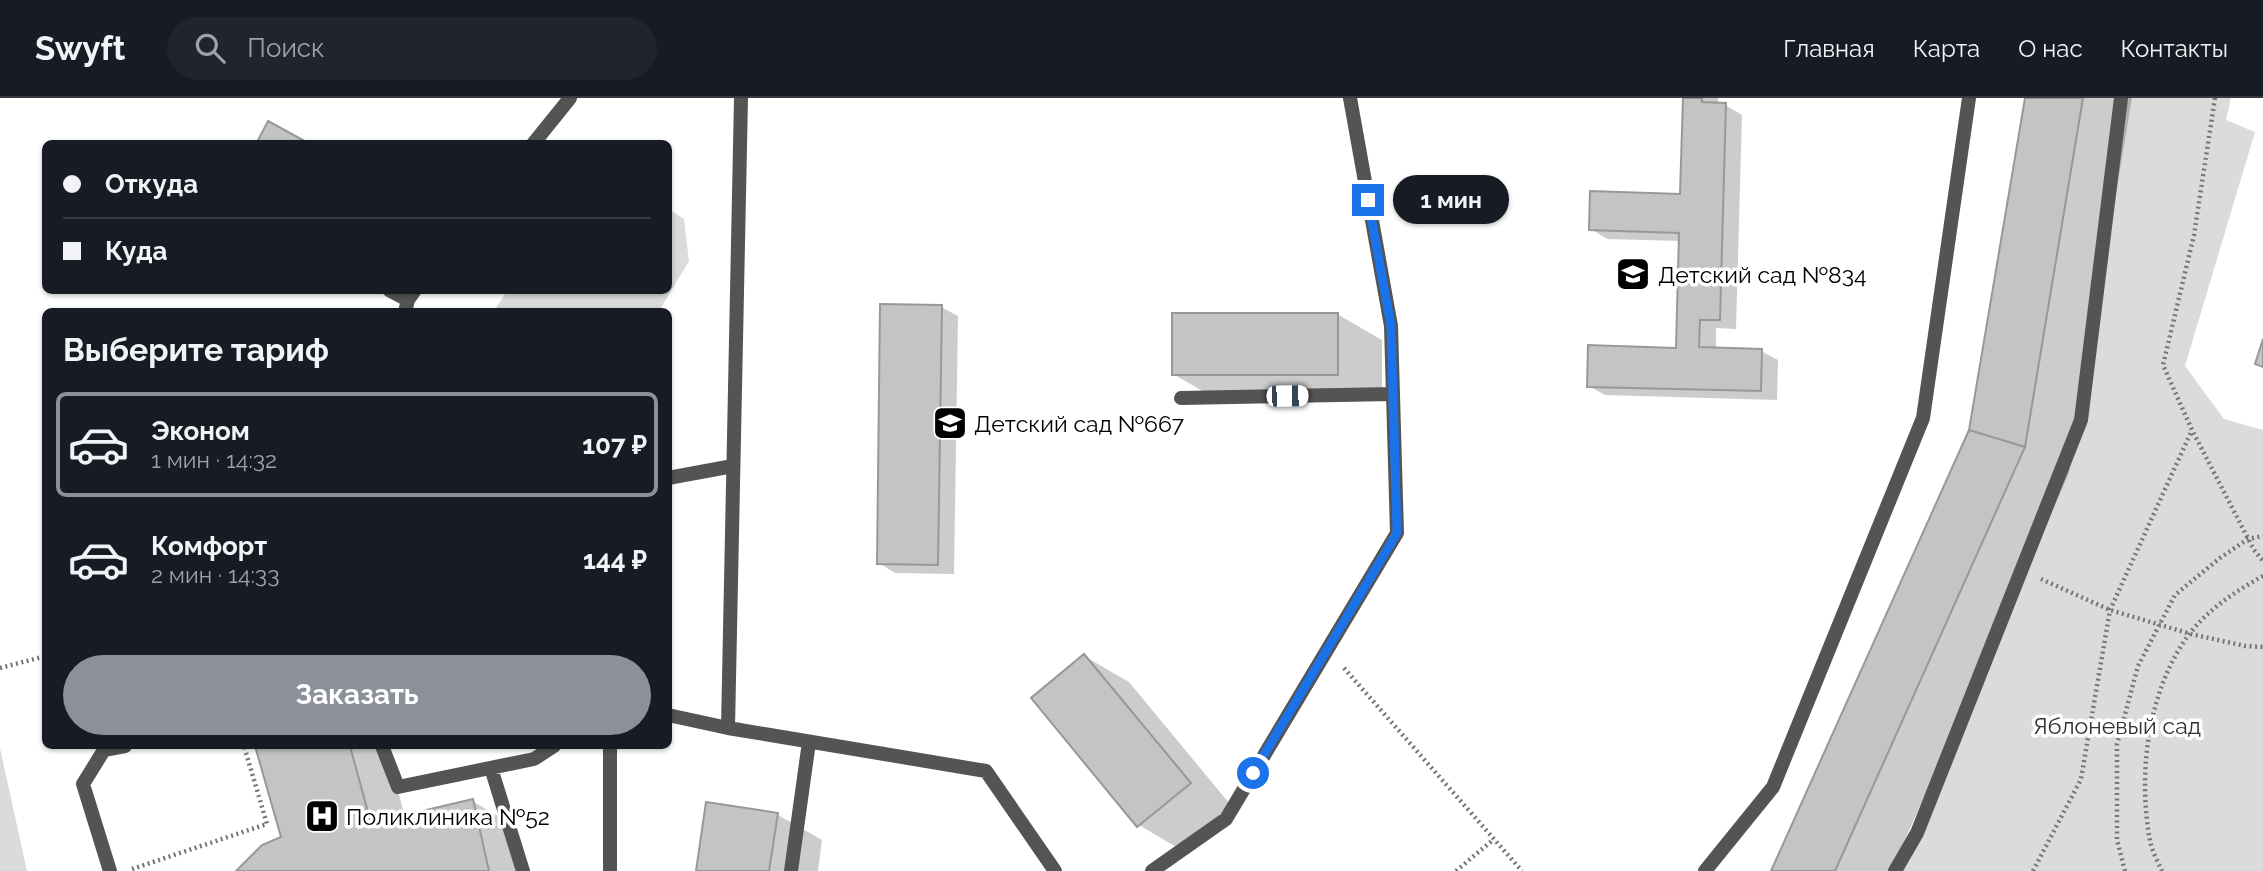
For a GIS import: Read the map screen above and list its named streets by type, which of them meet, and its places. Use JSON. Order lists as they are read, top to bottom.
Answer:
{
  "parks": ["Яблоневый сад"],
  "places": {
    "school or university": ["Детский сад №834", "Детский сад №667"],
    "hospital": ["Поликлиника №52"]
  },
  "page": {
    "header": "Swyft",
    "search": "Поиск",
    "nav": [
      "Главная",
      "Карта",
      "О нас",
      "Контакты"
    ],
    "banner": ["Откуда", "Куда"],
    "bubble": "1 мин",
    "heading": "Выберите тариф",
    "list": [
      {
        "name": "Эконом",
        "note": "1 мин · 14:32",
        "value": "107 ₽"
      },
      {
        "name": "Комфорт",
        "note": "2 мин · 14:33",
        "value": "144 ₽"
      }
    ],
    "buttons": "Заказать"
  }
}
